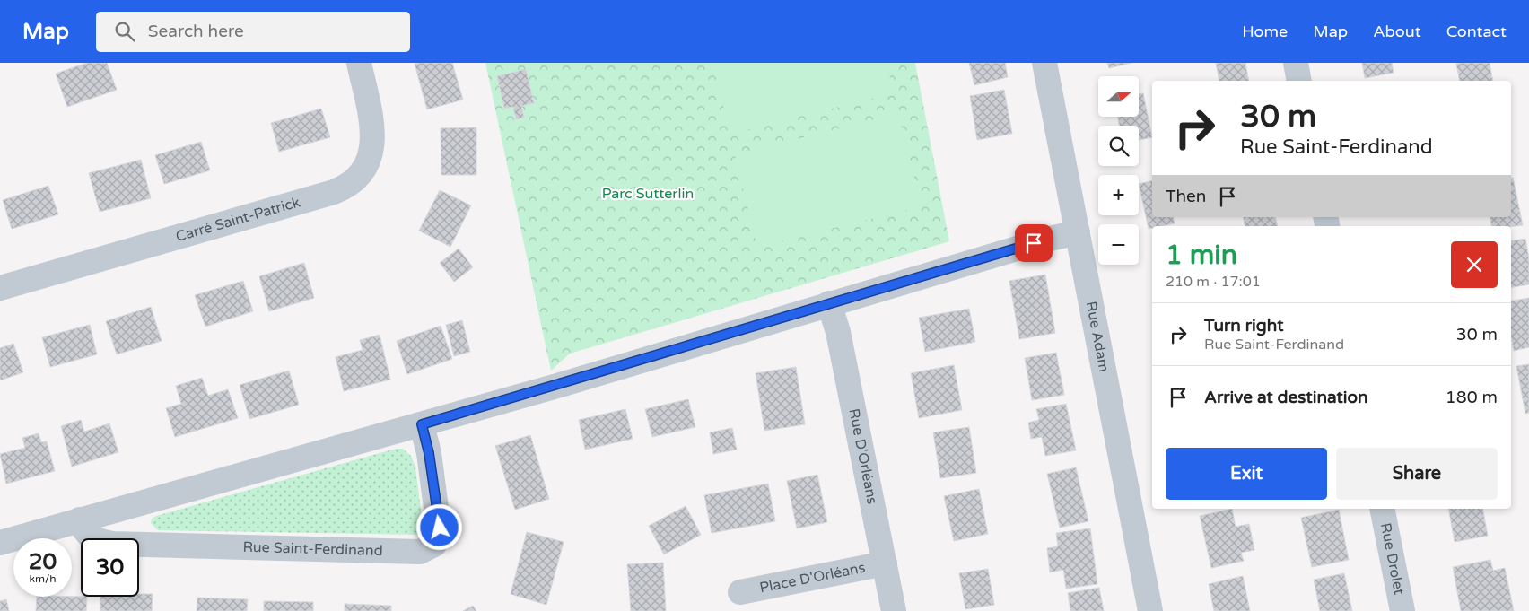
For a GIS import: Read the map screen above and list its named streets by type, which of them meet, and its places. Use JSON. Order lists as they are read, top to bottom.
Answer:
{
  "streets": {
    "street": [
      "Carré Saint-Patrick",
      "Rue Adam",
      "Rue D'Orléans",
      "Rue Saint-Ferdinand",
      "Rue Drolet",
      "Place D'Orléans"
    ]
  },
  "crossings": [
    ["Rue D'Orléans", "Place D'Orléans"]
  ],
  "parks": ["Parc Sutterlin"],
  "north": "right",
  "page": {
    "header": "Map",
    "search": "Search here",
    "nav": [
      "Home",
      "Map",
      "About",
      "Contact"
    ],
    "map_buttons": ["+", "−"],
    "turn": ["30 m", "Rue Saint-Ferdinand"],
    "then": "Then",
    "heading": ["1 min", "210 m · 17:01"],
    "list": [
      {
        "name": "Turn right",
        "note": "Rue Saint-Ferdinand",
        "value": "30 m"
      },
      {
        "name": "Arrive at destination",
        "value": "180 m"
      }
    ],
    "buttons": ["Exit", "Share"],
    "speed": "20 km/h",
    "limit": "30"
  }
}
